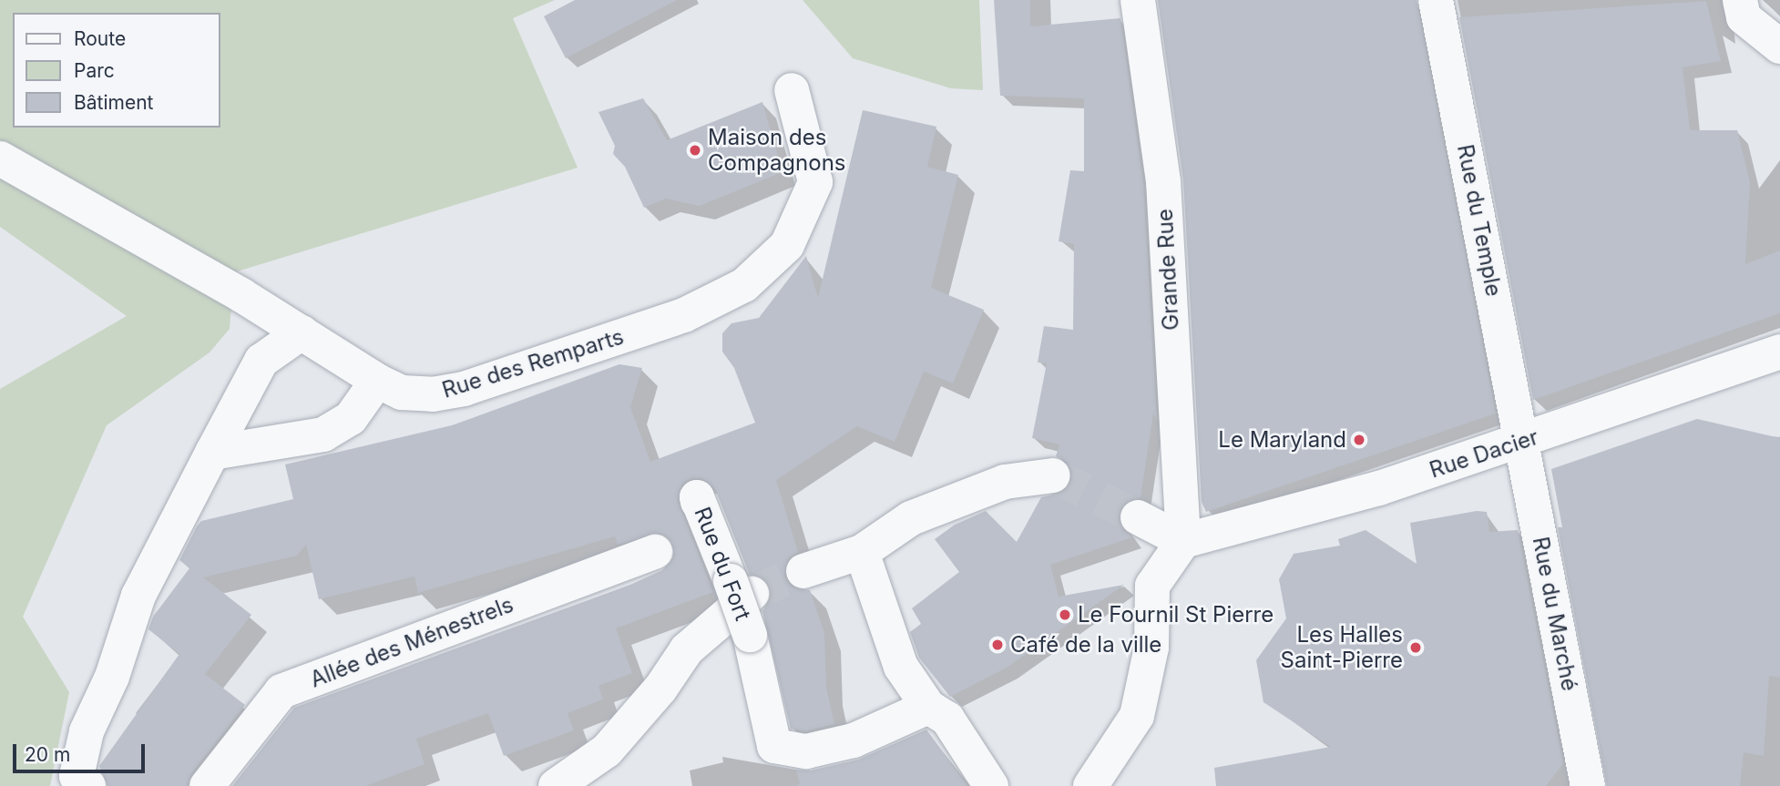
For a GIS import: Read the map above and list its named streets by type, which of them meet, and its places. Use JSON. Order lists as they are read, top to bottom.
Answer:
{
  "streets": {
    "street": [
      "Rue du Temple",
      "Grande Rue",
      "Rue des Remparts",
      "Rue Dacier",
      "Rue du Fort",
      "Rue du Marché",
      "Allée des Ménestrels"
    ]
  },
  "crossings": [
    ["Rue du Temple", "Rue Dacier"],
    ["Rue du Temple", "Rue du Marché"],
    ["Grande Rue", "Rue Dacier"],
    ["Rue Dacier", "Rue du Marché"],
    ["Rue du Fort", "Allée des Ménestrels"]
  ],
  "places": [
    "Maison des Compagnons",
    "Le Maryland",
    "Le Fournil St Pierre",
    "Café de la ville",
    "Les Halles Saint-Pierre"
  ],
  "legend": ["Route", "Parc", "Bâtiment"],
  "scale_bar": "20 m"
}
